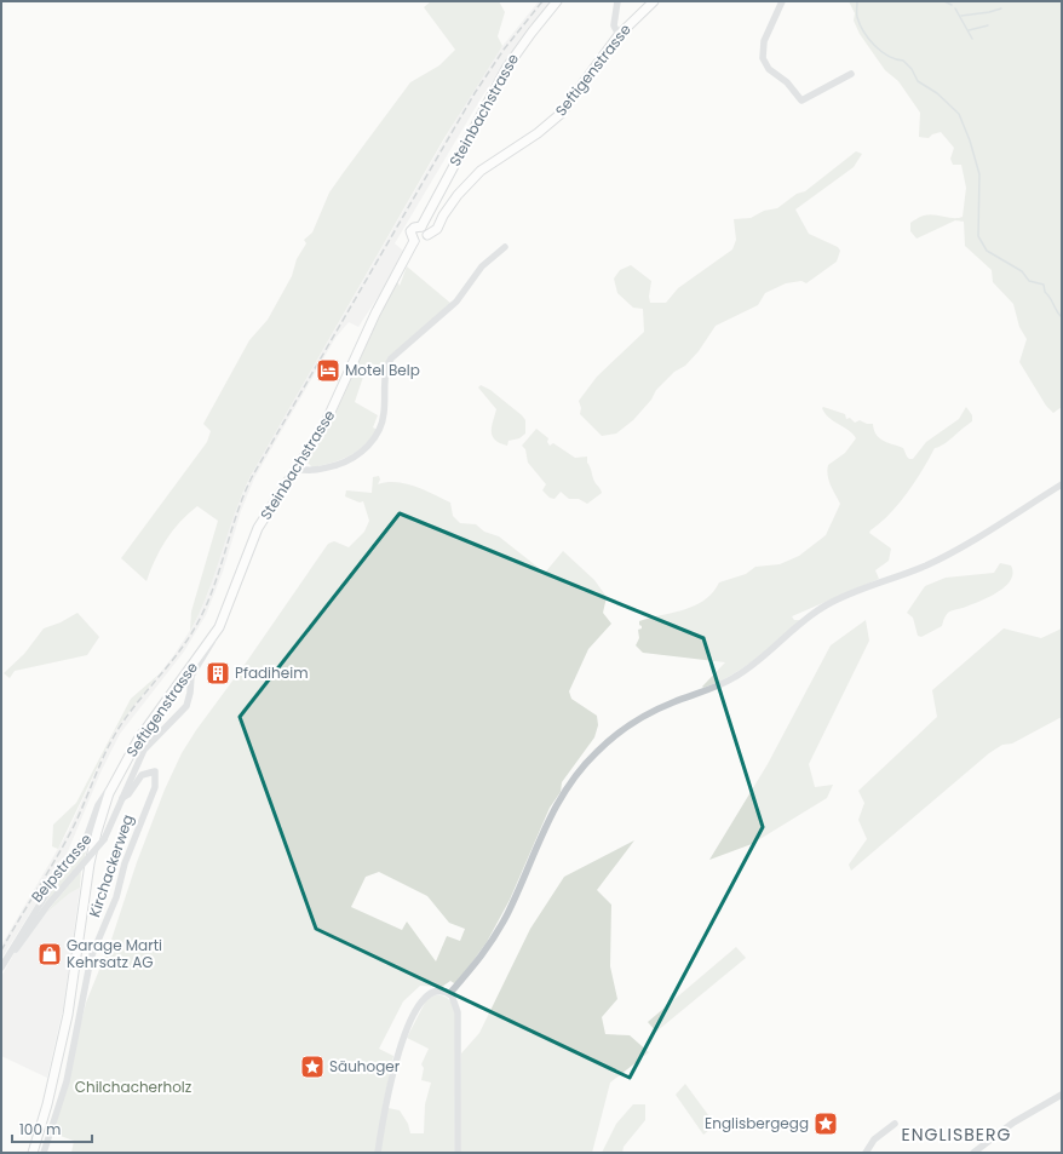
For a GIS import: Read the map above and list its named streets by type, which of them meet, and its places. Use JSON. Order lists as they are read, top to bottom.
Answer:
{
  "streets": {
    "main road": ["Seftigenstrasse", "Steinbachstrasse"],
    "street": ["Kirchackerweg", "Belpstrasse"]
  },
  "crossings": [
    ["Seftigenstrasse", "Steinbachstrasse"],
    ["Seftigenstrasse", "Belpstrasse"],
    ["Steinbachstrasse", "Belpstrasse"],
    ["Kirchackerweg", "Belpstrasse"]
  ],
  "districts": ["ENGLISBERG"],
  "parks": ["Chilchacherholz"],
  "places": {
    "hotel": ["Motel Belp"],
    "building": ["Pfadiheim"],
    "shop": ["Garage Marti Kehrsatz AG"],
    "place": ["Säuhoger", "Englisbergegg"]
  },
  "scale_bar": "100 m"
}
